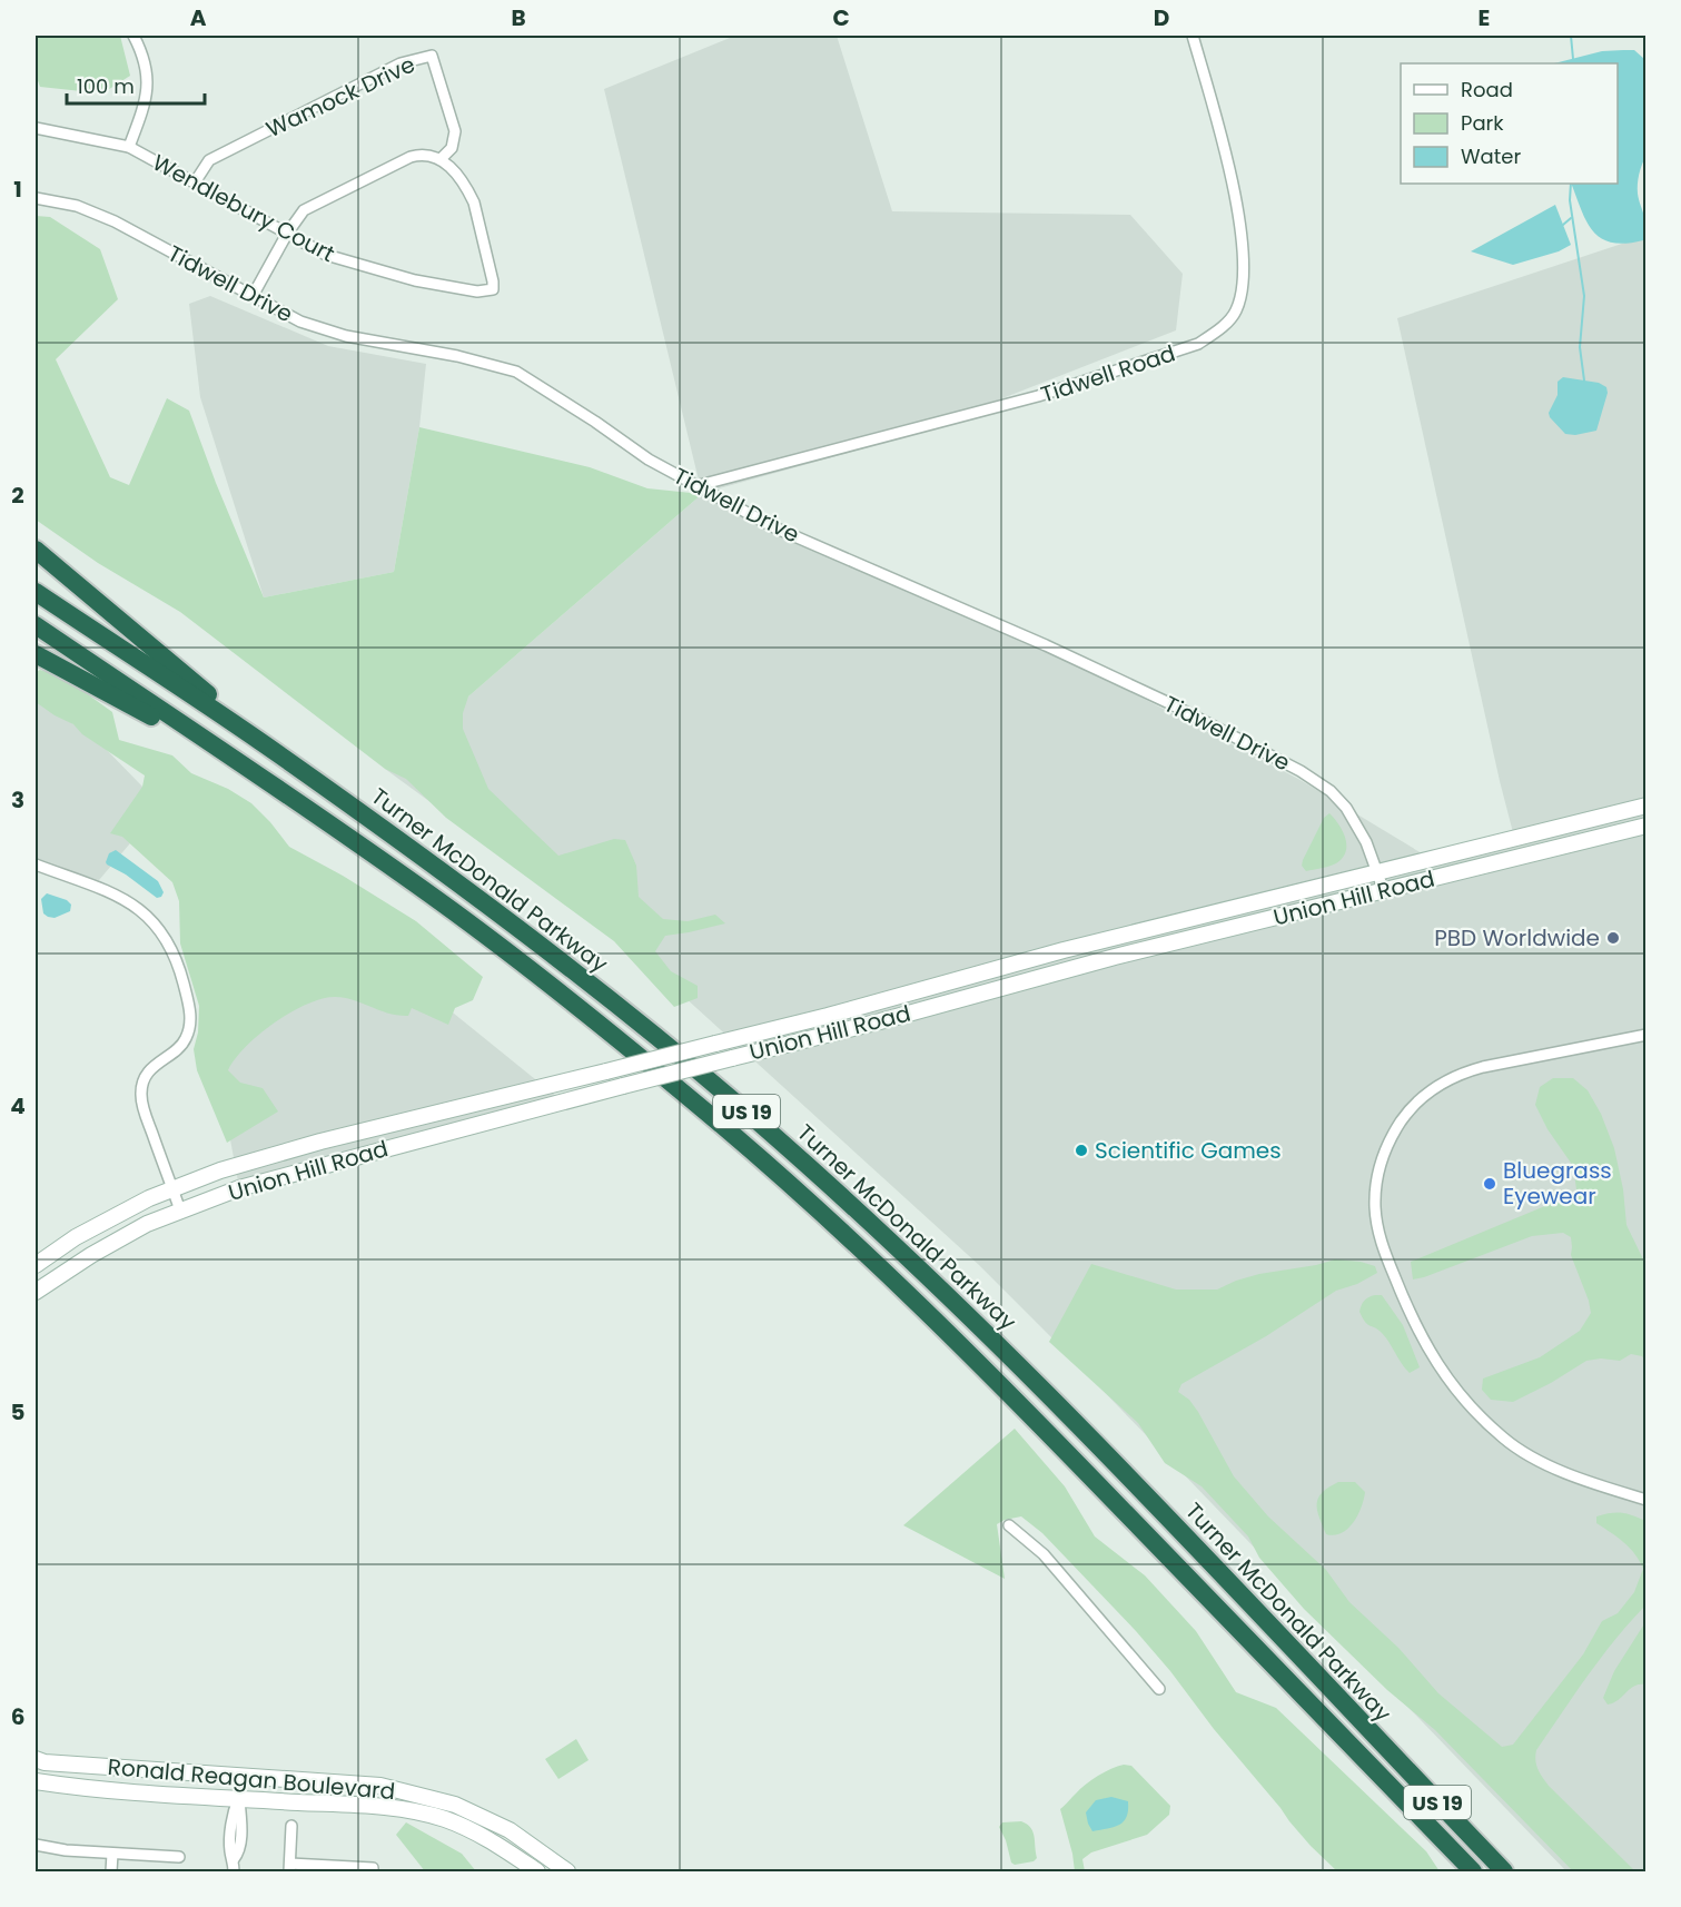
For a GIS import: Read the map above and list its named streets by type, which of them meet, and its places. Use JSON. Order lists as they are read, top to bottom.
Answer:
{
  "streets": {
    "highway": ["Turner McDonald Parkway", "US 19"],
    "street": [
      "Wamock Drive",
      "Wendlebury Court",
      "Tidwell Drive",
      "Tidwell Road",
      "Union Hill Road",
      "Ronald Reagan Boulevard"
    ]
  },
  "crossings": [
    ["Wamock Drive", "Wendlebury Court"],
    ["Tidwell Drive", "Tidwell Road"],
    ["Tidwell Drive", "Union Hill Road"]
  ],
  "places": ["PBD Worldwide", "Scientific Games", "Bluegrass Eyewear"],
  "legend": ["Road", "Park", "Water"],
  "scale_bar": "100 m",
  "grid": {
    "columns": [
      "A",
      "B",
      "C",
      "D",
      "E"
    ],
    "rows": [
      "1",
      "2",
      "3",
      "4",
      "5",
      "6"
    ]
  }
}
